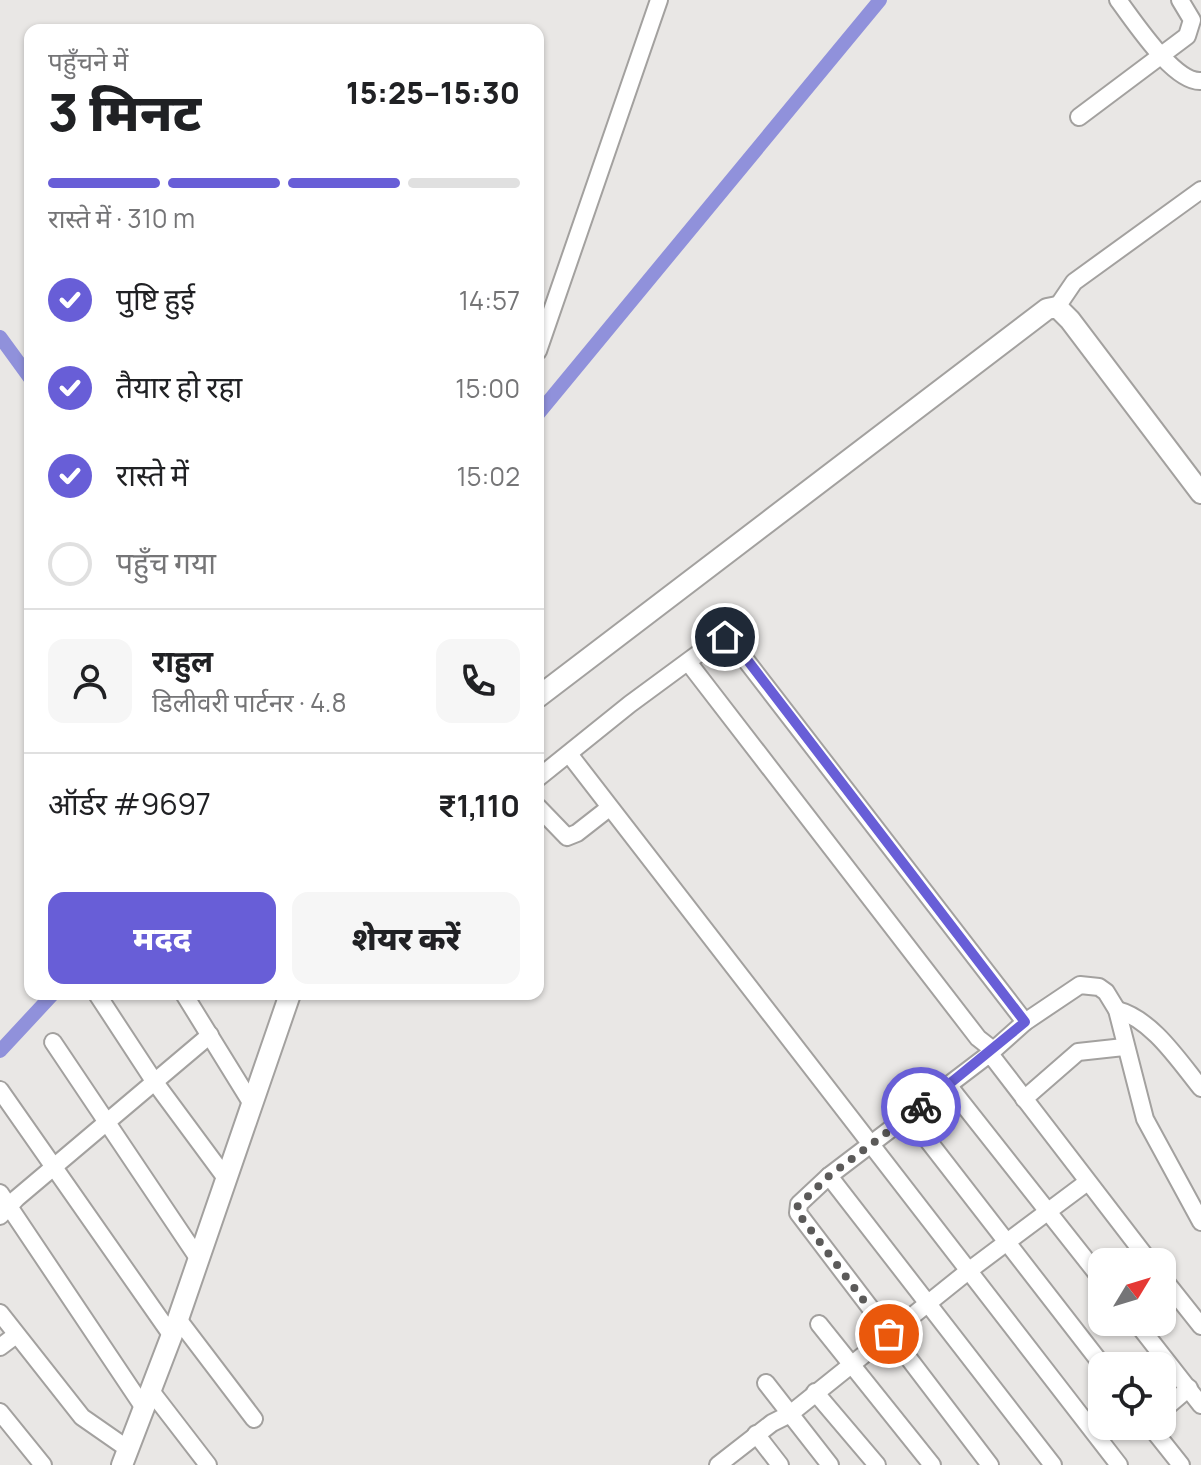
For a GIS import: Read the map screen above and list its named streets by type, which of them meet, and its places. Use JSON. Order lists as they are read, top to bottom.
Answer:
{
  "north": "top right",
  "page": {
    "heading": ["3 मिनट", "पहुँचने में", "15:25–15:30"],
    "panel": [
      "राहुल",
      "डिलीवरी पार्टनर · 4.8",
      "ऑर्डर #9697",
      "₹1,110"
    ],
    "bar": "रास्ते में · 310 m",
    "list": [
      ["पुष्टि हुई", "14:57"],
      ["तैयार हो रहा", "15:00"],
      ["रास्ते में", "15:02"],
      "पहुँच गया"
    ],
    "buttons": ["मदद", "शेयर करें"]
  }
}
